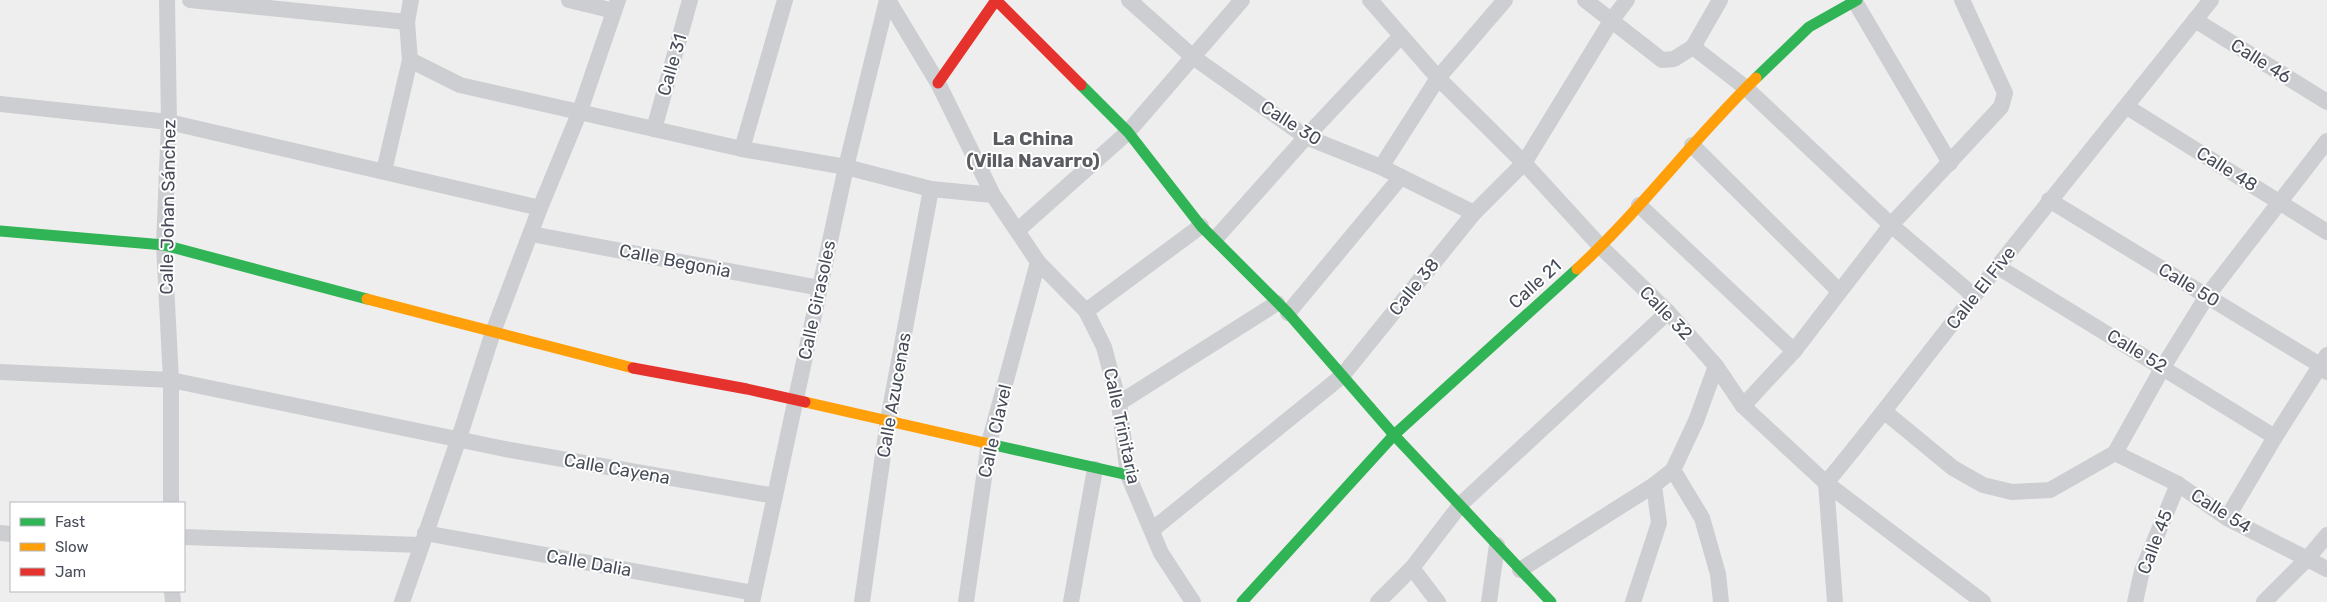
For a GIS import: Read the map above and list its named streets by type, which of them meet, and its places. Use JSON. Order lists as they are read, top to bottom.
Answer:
{
  "streets": {
    "street": [
      "Calle 46",
      "Calle 31",
      "Calle 30",
      "Calle 48",
      "Calle Johan Sánchez",
      "Calle Begonia",
      "Calle 21",
      "Calle 50",
      "Calle 38",
      "Calle El Five",
      "Calle Girasoles",
      "Calle 32",
      "Calle 52",
      "Calle Azucenas",
      "Calle Trinitaria",
      "Calle Clavel",
      "Calle Cayena",
      "Calle 54",
      "Calle 45",
      "Calle Dalia"
    ]
  },
  "crossings": [
    ["Calle 46", "Calle El Five"],
    ["Calle 30", "Calle 38"],
    ["Calle 48", "Calle El Five"],
    ["Calle Johan Sánchez", "Calle Cayena"],
    ["Calle Begonia", "Calle Girasoles"],
    ["Calle 21", "Calle 32"],
    ["Calle 50", "Calle El Five"],
    ["Calle 38", "Calle 32"],
    ["Calle 38", "Calle Trinitaria"],
    ["Calle El Five", "Calle 32"],
    ["Calle El Five", "Calle 52"],
    ["Calle Girasoles", "Calle Trinitaria"],
    ["Calle Girasoles", "Calle Cayena"],
    ["Calle Girasoles", "Calle Dalia"],
    ["Calle Trinitaria", "Calle Clavel"],
    ["Calle 54", "Calle 45"]
  ],
  "districts": ["La China (Villa Navarro)"],
  "legend": ["Fast", "Slow", "Jam"]
}
